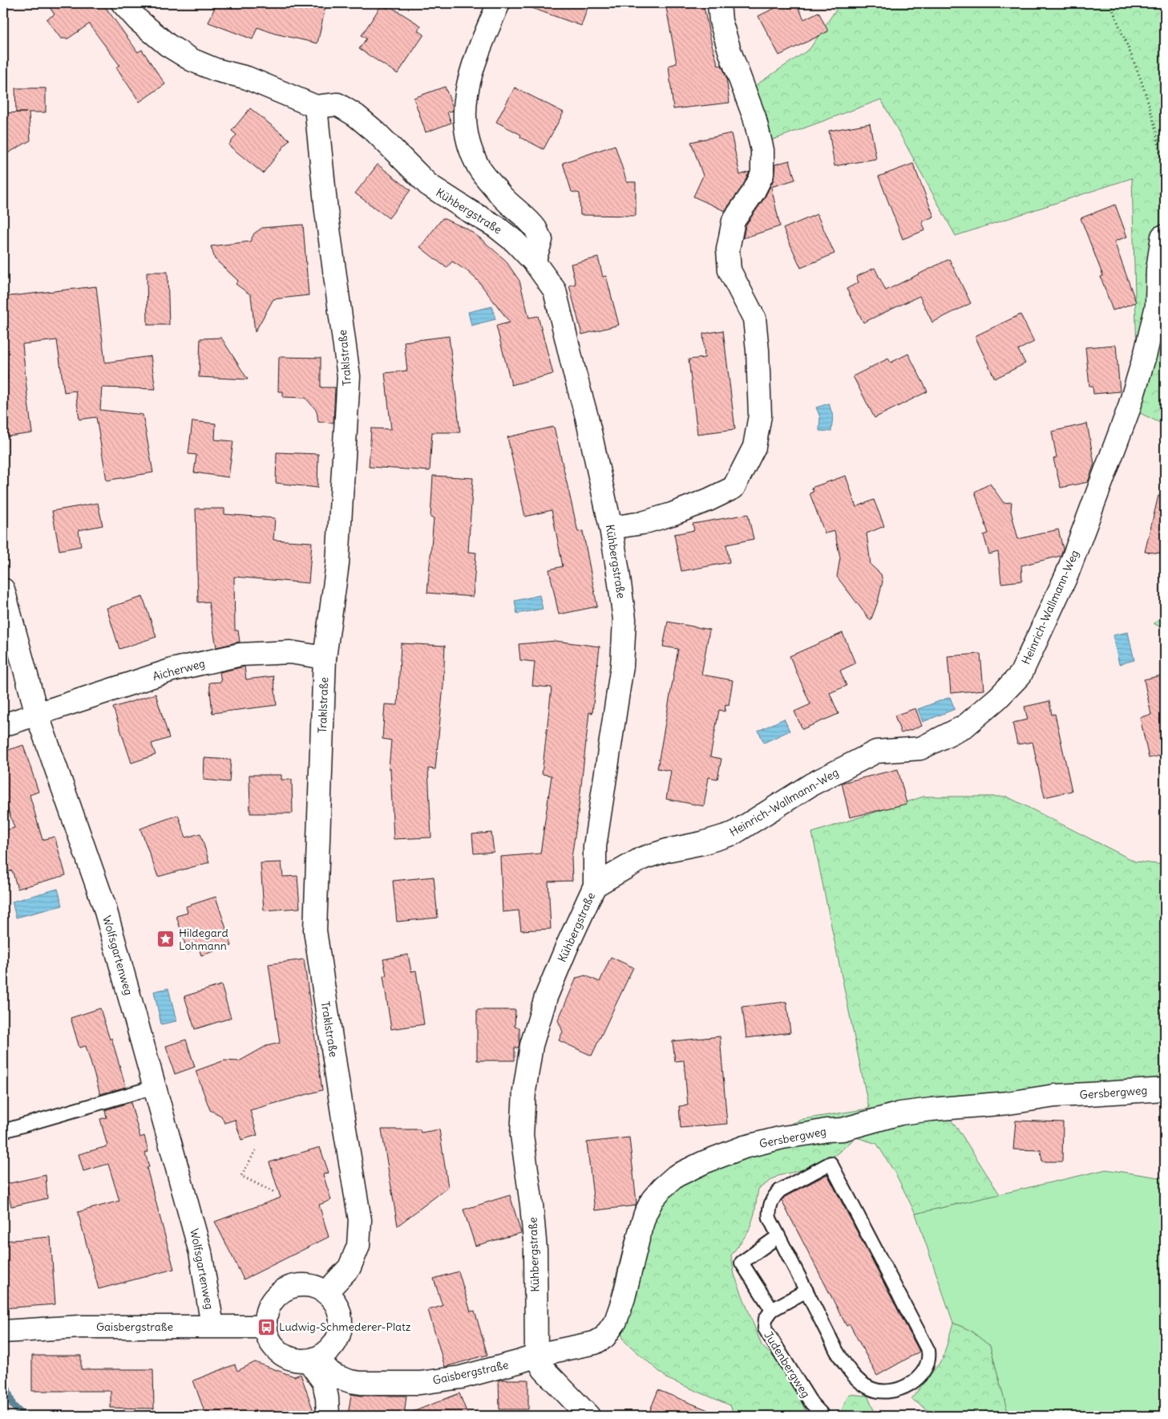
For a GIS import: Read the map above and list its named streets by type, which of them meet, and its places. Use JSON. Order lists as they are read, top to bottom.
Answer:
{
  "streets": {
    "street": [
      "Kühbergstraße",
      "Traklstraße",
      "Heinrich-Wallmann-Weg",
      "Aicherweg",
      "Wolfsgartenweg",
      "Gersbergweg",
      "Gaisbergstraße"
    ],
    "lane": ["Judenbergweg"]
  },
  "crossings": [
    ["Kühbergstraße", "Traklstraße"],
    ["Kühbergstraße", "Heinrich-Wallmann-Weg"],
    ["Kühbergstraße", "Gersbergweg"],
    ["Kühbergstraße", "Gaisbergstraße"],
    ["Traklstraße", "Aicherweg"],
    ["Traklstraße", "Gaisbergstraße"],
    ["Aicherweg", "Wolfsgartenweg"],
    ["Wolfsgartenweg", "Gaisbergstraße"],
    ["Gersbergweg", "Gaisbergstraße"]
  ],
  "places": {
    "place": ["Hildegard Lohmann"],
    "bus stop": ["Ludwig-Schmederer-Platz"]
  }
}
